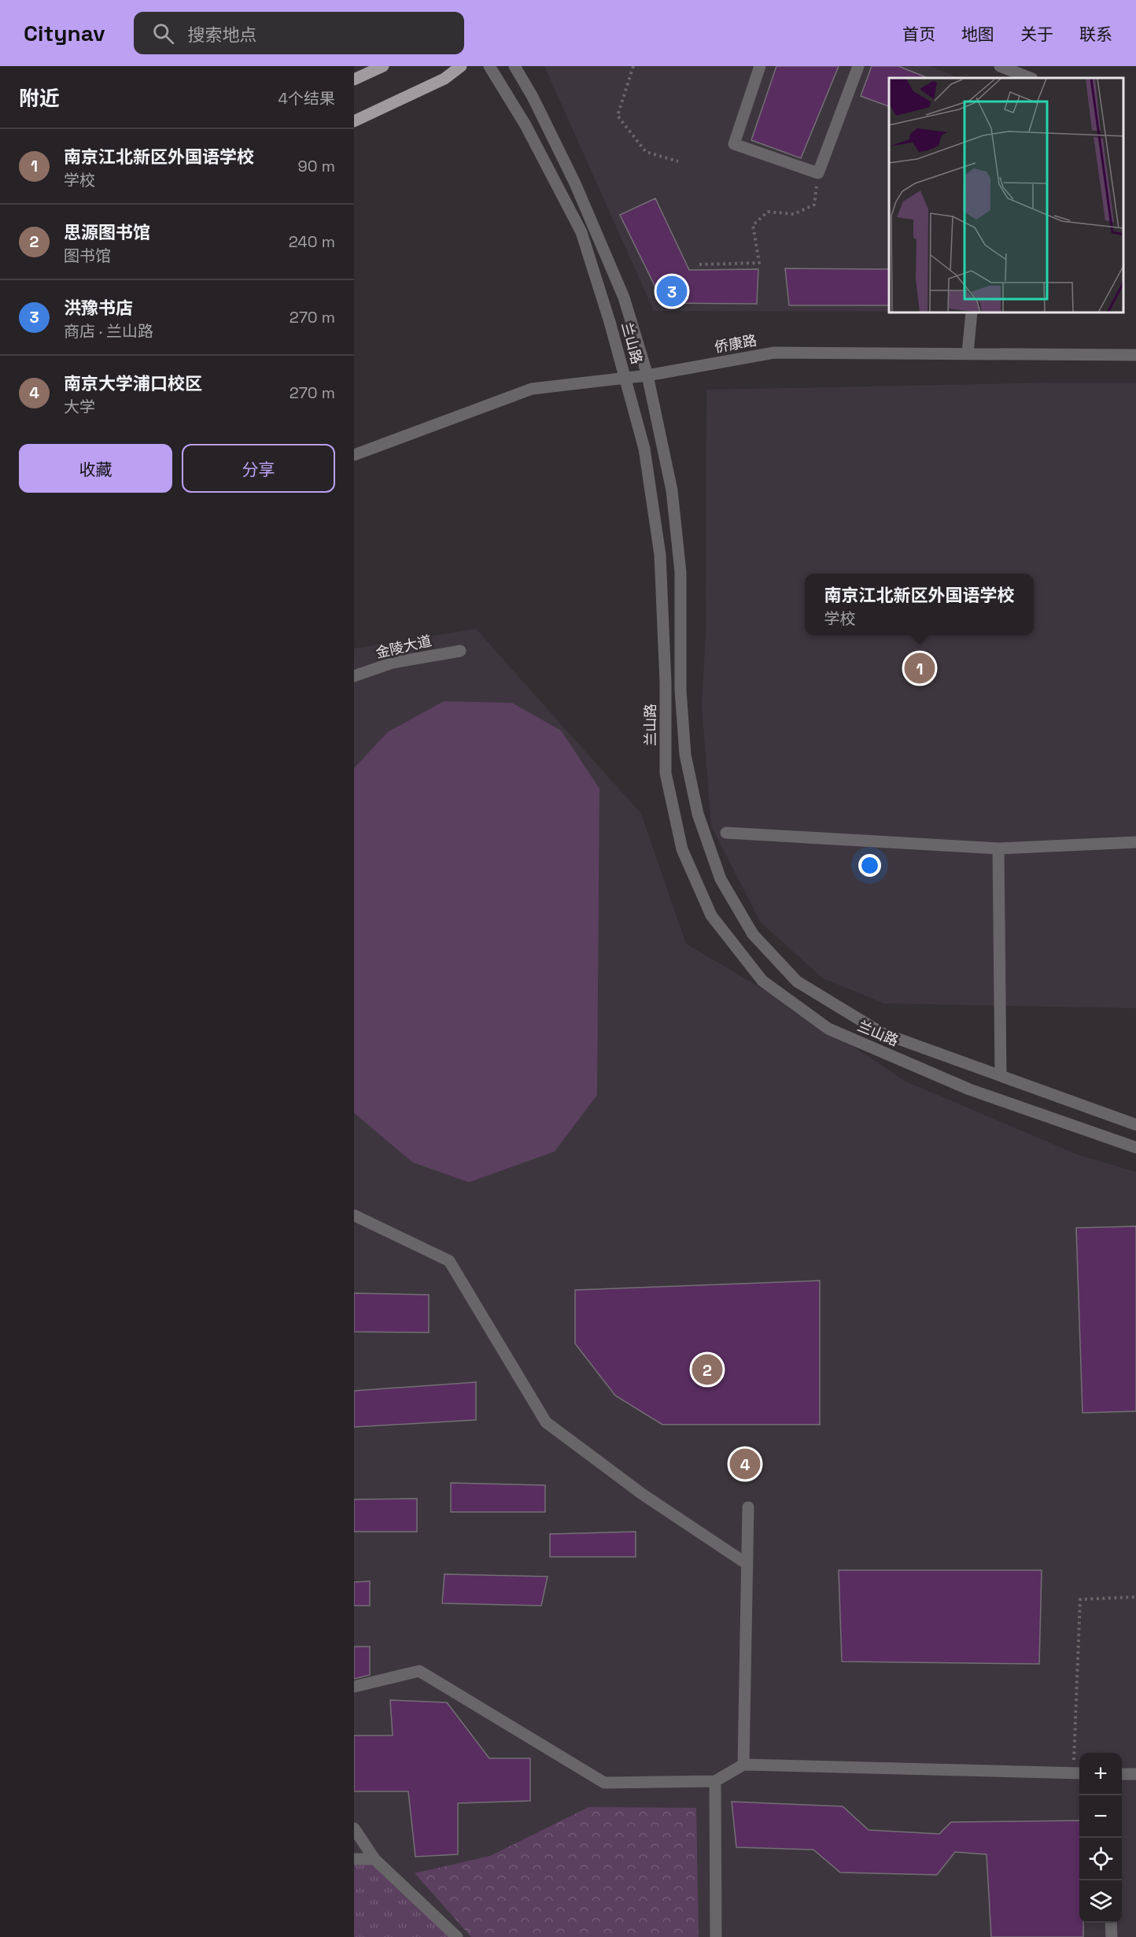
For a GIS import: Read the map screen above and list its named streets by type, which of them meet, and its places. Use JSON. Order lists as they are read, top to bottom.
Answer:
{
  "streets": {
    "street": ["兰山路", "侨康路", "金陵大道"]
  },
  "crossings": [
    ["兰山路", "侨康路"]
  ],
  "page": {
    "header": "Citynav",
    "search": "搜索地点",
    "nav": [
      "首页",
      "地图",
      "关于",
      "联系"
    ],
    "heading": ["附近", "4个结果"],
    "list": [
      {
        "mark": "1",
        "name": "南京江北新区外国语学校",
        "note": "学校",
        "value": "90 m"
      },
      {
        "mark": "2",
        "name": "思源图书馆",
        "note": "图书馆",
        "value": "240 m"
      },
      {
        "mark": "3",
        "name": "洪豫书店",
        "note": "商店 · 兰山路",
        "value": "270 m"
      },
      {
        "mark": "4",
        "name": "南京大学浦口校区",
        "note": "大学",
        "value": "270 m"
      }
    ],
    "pins": [
      "3",
      "1",
      "2",
      "4"
    ],
    "buttons": ["收藏", "分享"],
    "popup": ["南京江北新区外国语学校", "学校"],
    "map_buttons": ["+", "−"]
  }
}
